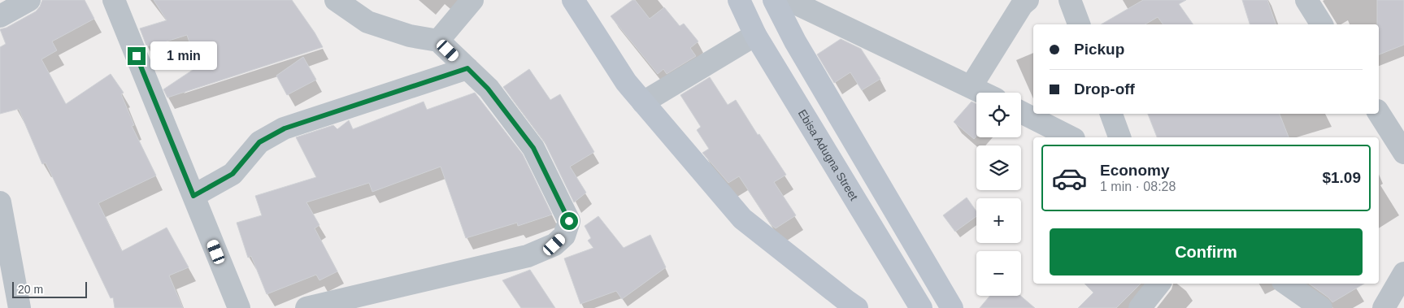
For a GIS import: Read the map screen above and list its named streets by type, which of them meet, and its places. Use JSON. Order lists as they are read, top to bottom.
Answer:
{
  "streets": {
    "main road": ["Ebisa Adugna Street"]
  },
  "scale_bar": "20 m",
  "page": {
    "banner": ["Pickup", "Drop-off"],
    "bubble": "1 min",
    "map_buttons": ["+", "−"],
    "list": [
      {
        "name": "Economy",
        "note": "1 min · 08:28",
        "value": "$1.09"
      }
    ],
    "buttons": "Confirm",
    "scale": "20 m"
  }
}
